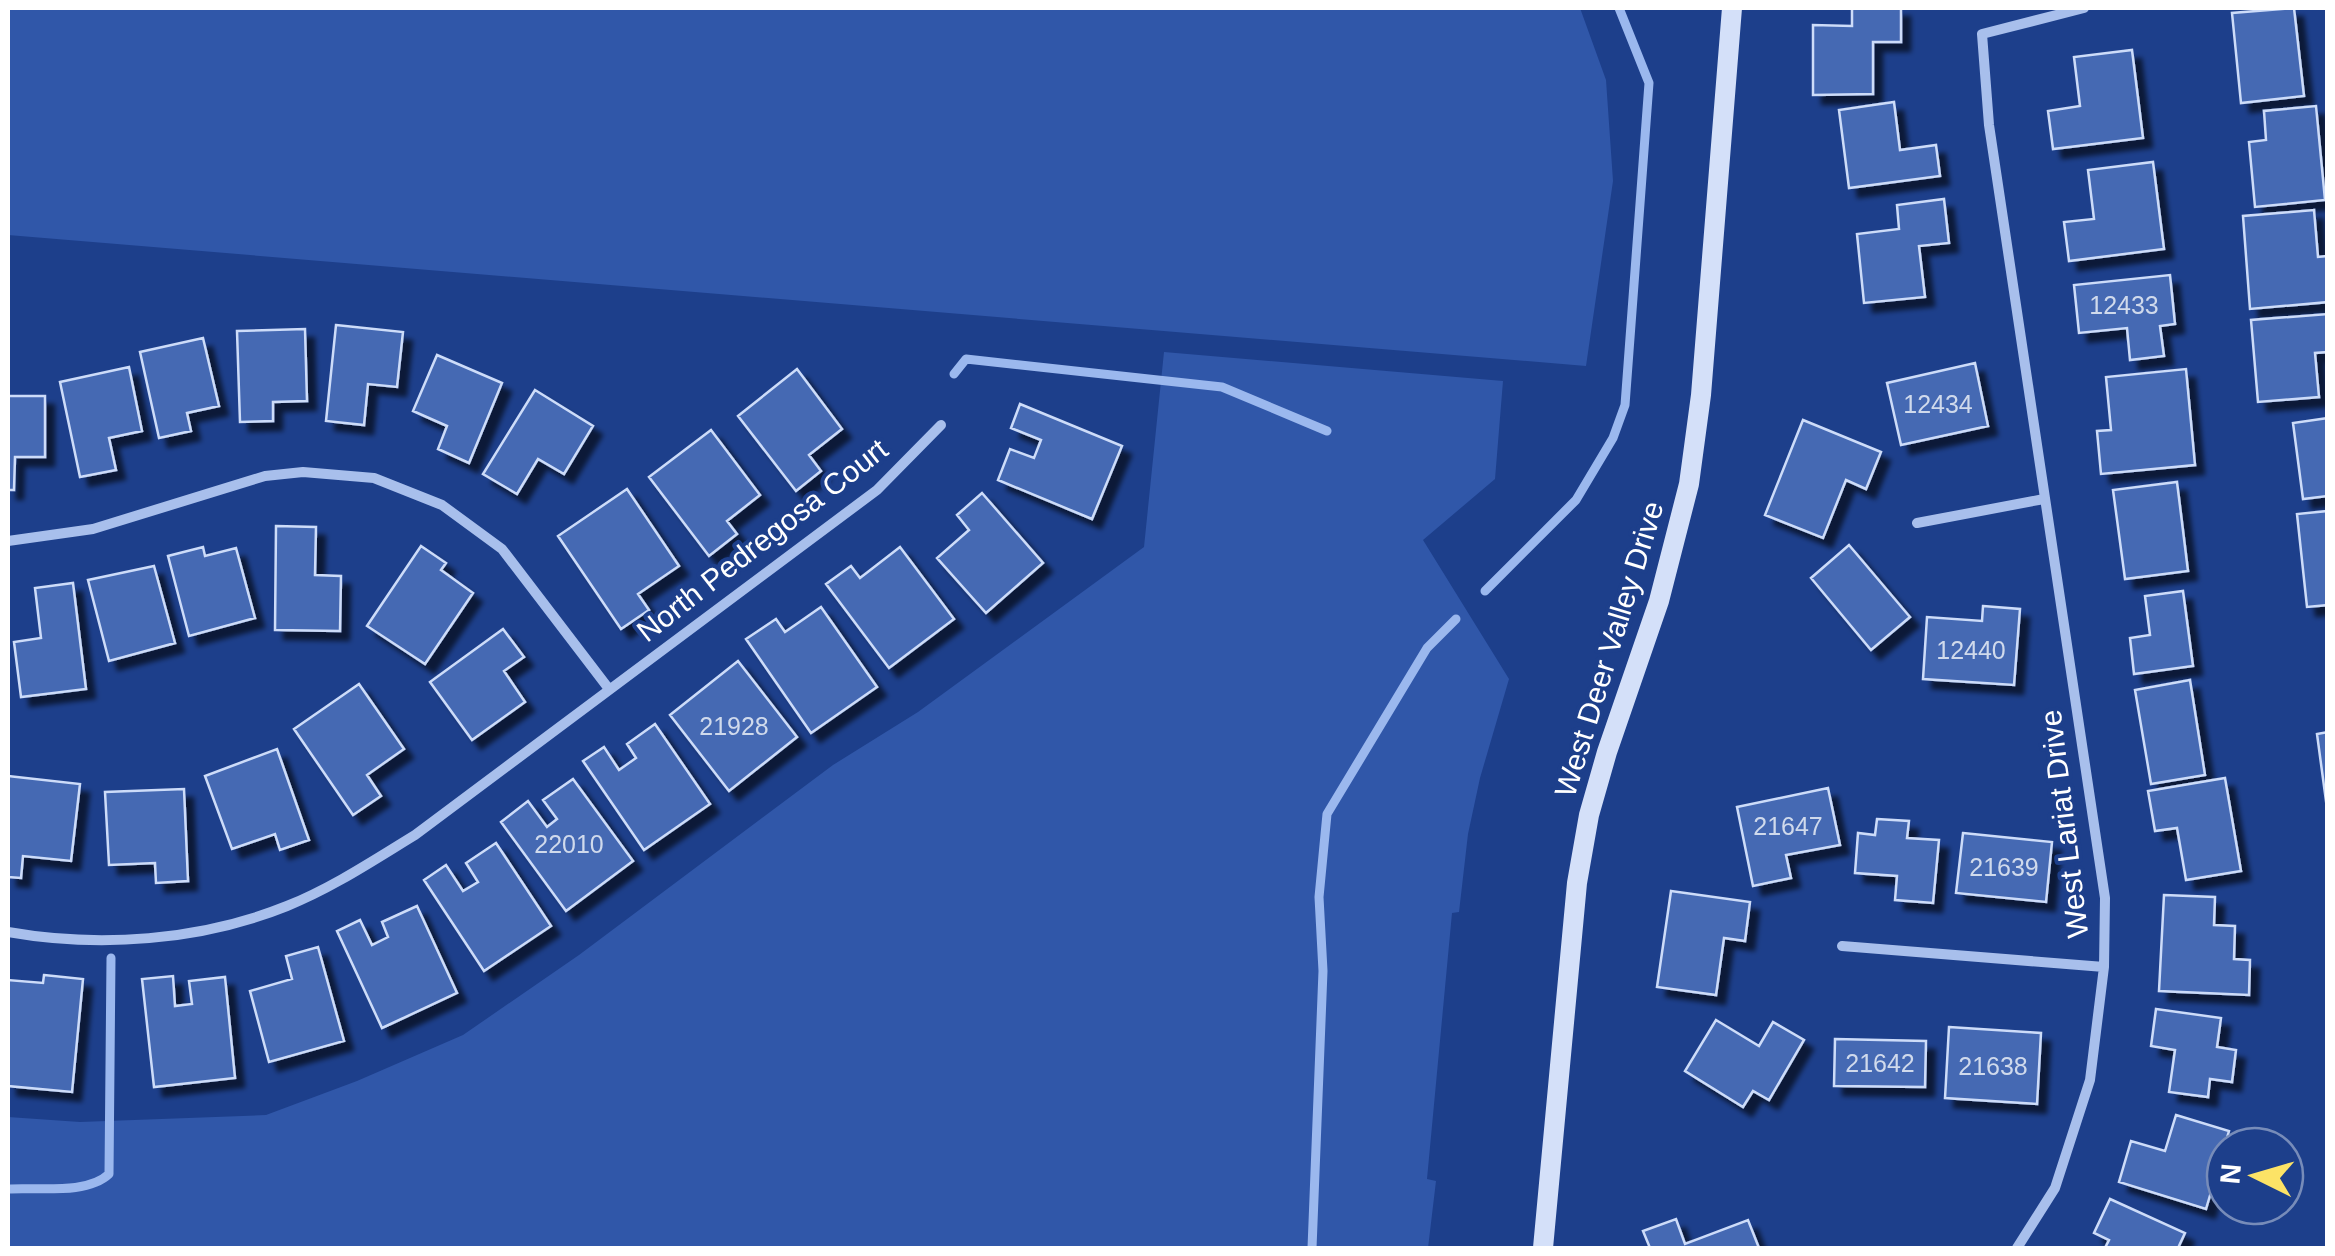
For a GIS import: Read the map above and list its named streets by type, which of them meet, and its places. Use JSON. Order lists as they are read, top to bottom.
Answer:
{
  "streets": {
    "street": ["North Pedregosa Court", "West Deer Valley Drive", "West Lariat Drive"]
  },
  "house_numbers": [
    "12433",
    "12434",
    "12440",
    "21928",
    "21647",
    "22010",
    "21639",
    "21642",
    "21638"
  ],
  "north": "left"
}
